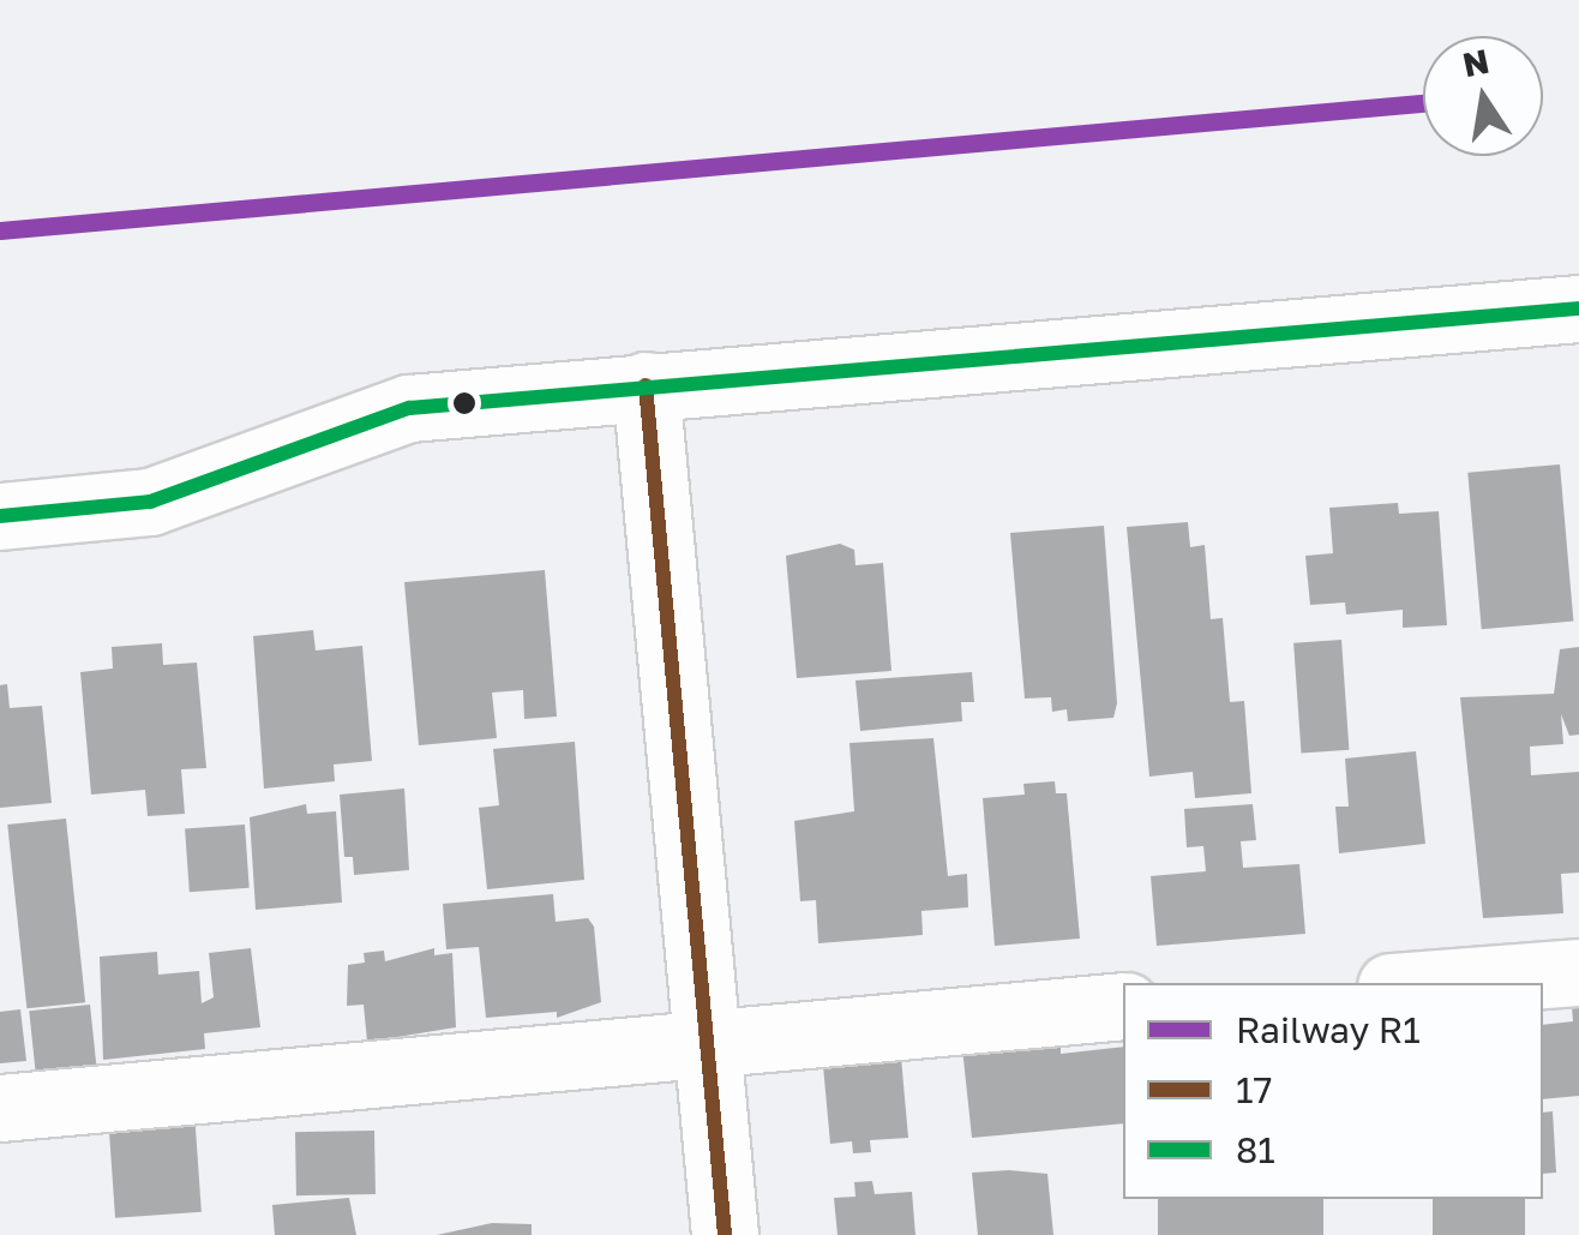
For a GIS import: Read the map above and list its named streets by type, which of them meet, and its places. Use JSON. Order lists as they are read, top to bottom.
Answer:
{
  "lines": ["rail line R1", "transit line 81", "transit line 17"],
  "legend": ["Railway R1", "17", "81"],
  "north": "top"
}
